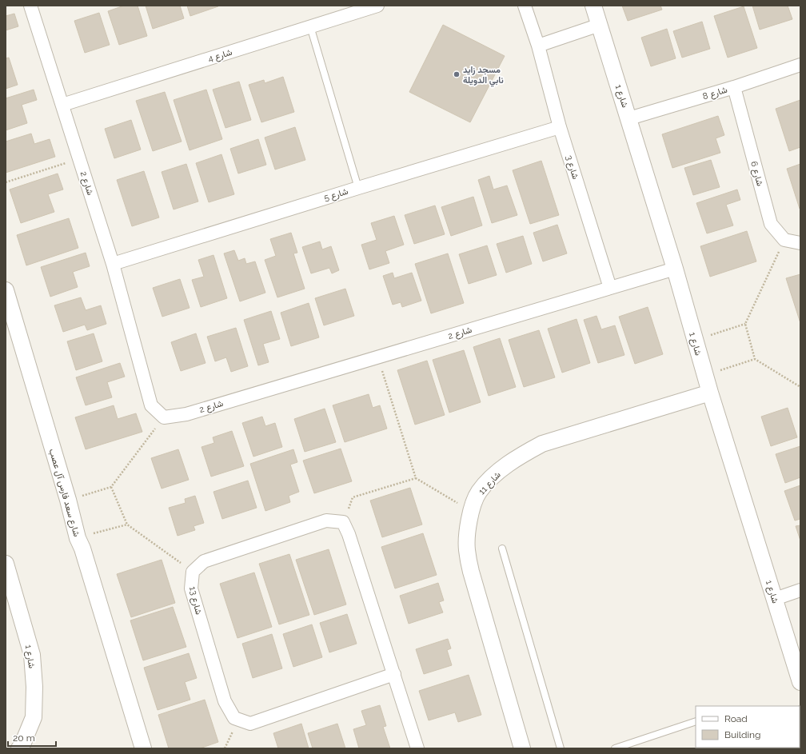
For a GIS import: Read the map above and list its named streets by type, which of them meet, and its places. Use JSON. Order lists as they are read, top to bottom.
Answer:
{
  "streets": {
    "street": [
      "شارع 4",
      "شارع 8",
      "شارع 1",
      "شارع 3",
      "شارع 6",
      "شارع 2",
      "شارع 5",
      "شارع 11",
      "شارع سعد فارس آل عصب",
      "شارع 13"
    ]
  },
  "crossings": [
    ["شارع 4", "شارع 2"],
    ["شارع 8", "شارع 1"],
    ["شارع 8", "شارع 6"],
    ["شارع 1", "شارع 2"],
    ["شارع 1", "شارع 11"],
    ["شارع 3", "شارع 2"],
    ["شارع 3", "شارع 5"],
    ["شارع 2", "شارع 5"]
  ],
  "places": ["مسجد زايد نابي الدويلة"],
  "legend": ["Road", "Building"],
  "scale_bar": "20 m"
}
